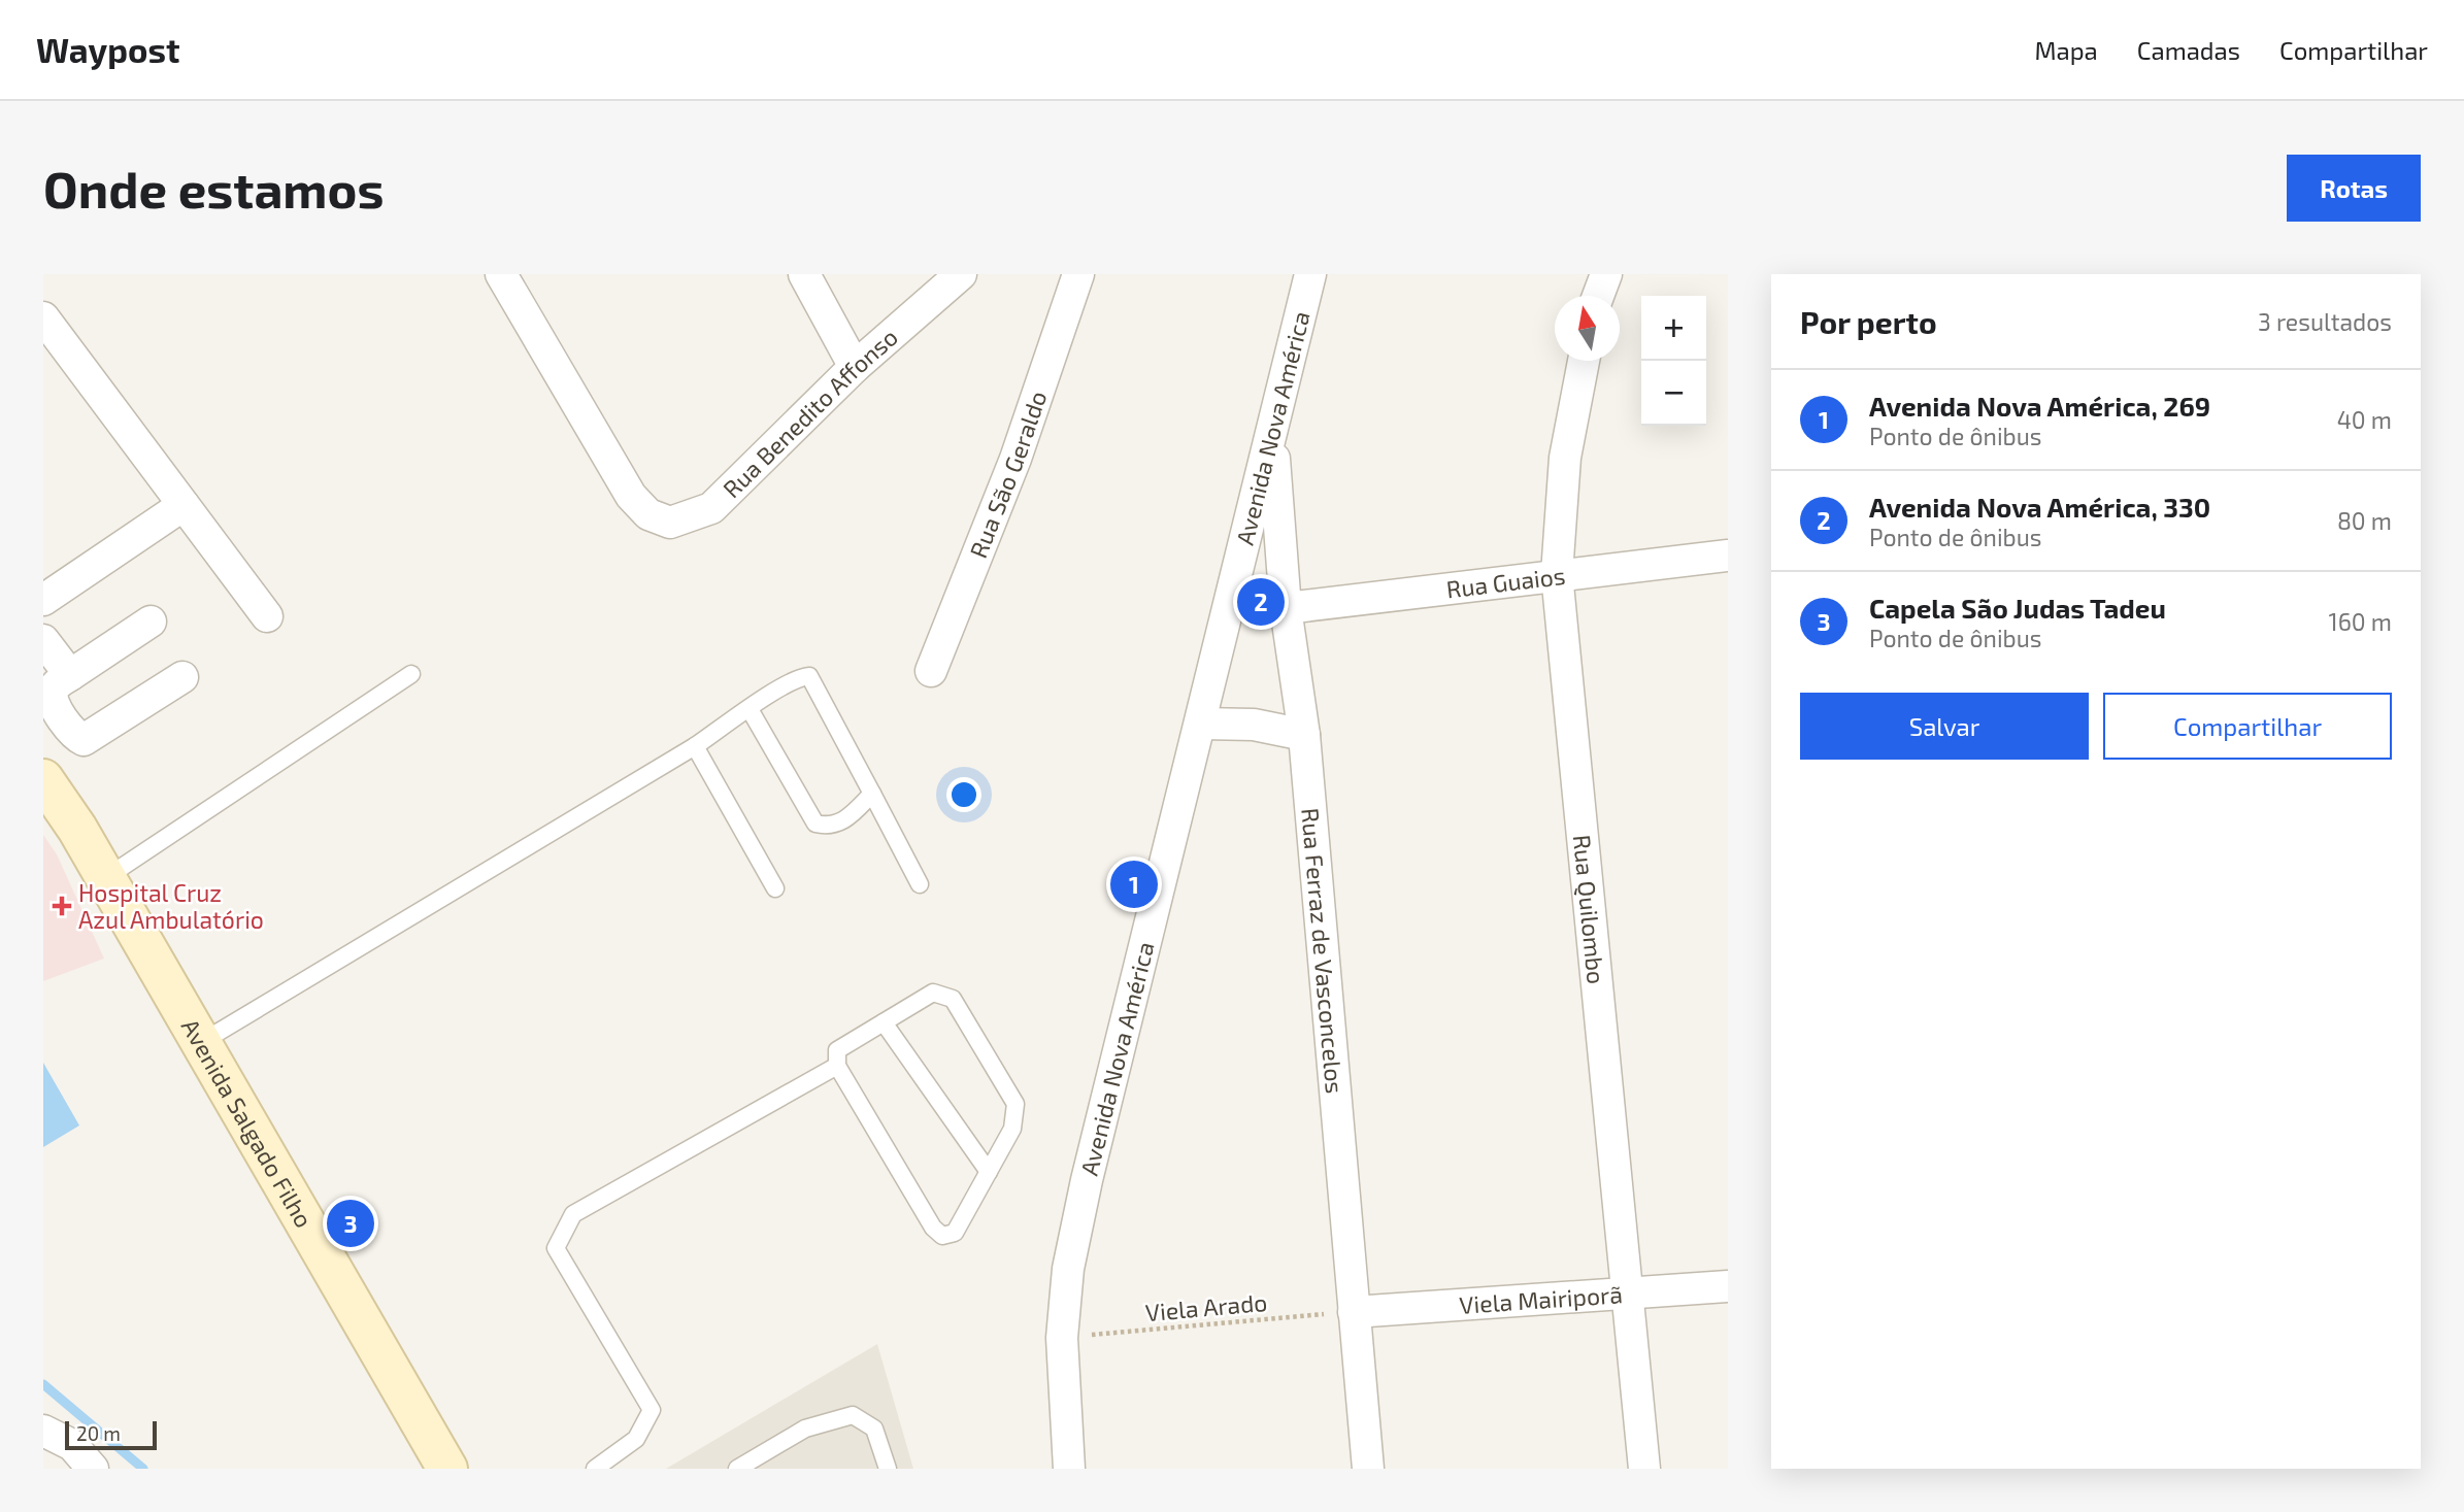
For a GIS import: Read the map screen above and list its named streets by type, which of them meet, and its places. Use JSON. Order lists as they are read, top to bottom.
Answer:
{
  "streets": {
    "main road": ["Avenida Salgado Filho"],
    "street": [
      "Rua Benedito Affonso",
      "Avenida Nova América",
      "Rua São Geraldo",
      "Rua Guaios",
      "Rua Quilombo",
      "Rua Ferraz de Vasconcelos",
      "Viela Mairiporã"
    ],
    "path": ["Viela Arado"]
  },
  "crossings": [
    ["Avenida Nova América", "Rua Ferraz de Vasconcelos"],
    ["Avenida Nova América", "Viela Arado"],
    ["Rua Guaios", "Rua Quilombo"],
    ["Rua Guaios", "Rua Ferraz de Vasconcelos"],
    ["Rua Quilombo", "Viela Mairiporã"],
    ["Rua Ferraz de Vasconcelos", "Viela Mairiporã"],
    ["Rua Ferraz de Vasconcelos", "Viela Arado"],
    ["Viela Mairiporã", "Viela Arado"]
  ],
  "places": {
    "health": ["Hospital Cruz Azul Ambulatório"]
  },
  "scale_bar": "20 m",
  "north": "top",
  "page": {
    "header": "Waypost",
    "nav": ["Mapa", "Camadas", "Compartilhar"],
    "buttons": [
      "Rotas",
      ["Salvar", "Compartilhar"]
    ],
    "title": "Onde estamos",
    "heading": ["Por perto", "3 resultados"],
    "map_buttons": ["+", "−"],
    "list": [
      {
        "mark": "1",
        "name": "Avenida Nova América, 269",
        "note": "Ponto de ônibus",
        "value": "40 m"
      },
      {
        "mark": "2",
        "name": "Avenida Nova América, 330",
        "note": "Ponto de ônibus",
        "value": "80 m"
      },
      {
        "mark": "3",
        "name": "Capela São Judas Tadeu",
        "note": "Ponto de ônibus",
        "value": "160 m"
      }
    ],
    "pins": ["2", "1", "3"],
    "scale": "20 m"
  }
}
